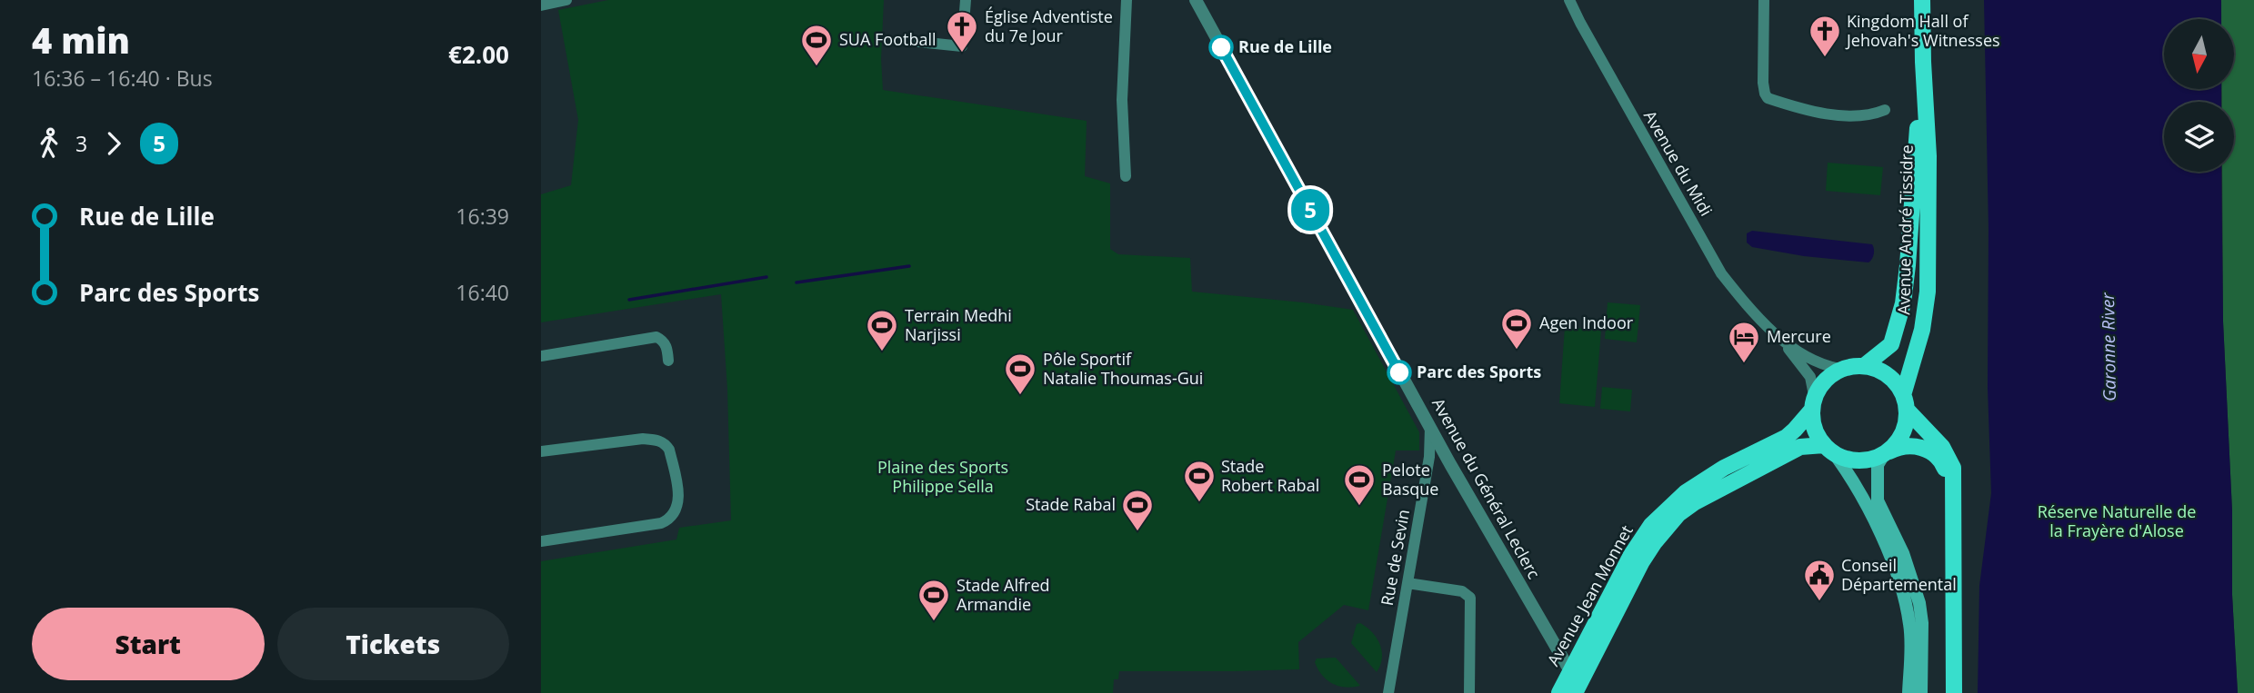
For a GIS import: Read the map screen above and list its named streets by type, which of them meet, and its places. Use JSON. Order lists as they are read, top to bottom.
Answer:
{
  "streets": {
    "main road": ["Avenue André Tissidre", "Avenue Jean Monnet"],
    "street": ["Avenue du Midi", "Avenue du Général Leclerc", "Rue de Sevin"]
  },
  "crossings": [
    ["Avenue du Midi", "Avenue André Tissidre"],
    ["Avenue du Midi", "Avenue Jean Monnet"],
    ["Avenue André Tissidre", "Avenue Jean Monnet"],
    ["Avenue du Général Leclerc", "Rue de Sevin"],
    ["Avenue du Général Leclerc", "Avenue Jean Monnet"]
  ],
  "water": ["Garonne River"],
  "parks": ["Plaine des Sports Philippe Sella", "Réserve Naturelle de la Frayère d'Alose"],
  "places": {
    "other": ["Rue de Lille", "Parc des Sports"],
    "church": ["Église Adventiste du 7e Jour", "Kingdom Hall of Jehovah's Witnesses"],
    "sports": [
      "SUA Football",
      "Agen Indoor",
      "Terrain Medhi Narjissi",
      "Pôle Sportif Natalie Thoumas-Gui",
      "Stade Robert Rabal",
      "Pelote Basque",
      "Stade Rabal",
      "Stade Alfred Armandie"
    ],
    "hotel": ["Mercure"],
    "public building": ["Conseil Départemental"]
  },
  "lines": ["bus line 5"],
  "north": "bottom",
  "page": {
    "heading": ["4 min", "16:36 – 16:40 · Bus", "€2.00"],
    "on_map": "5",
    "legs": ["3", "5"],
    "list": [
      {
        "name": "Rue de Lille",
        "value": "16:39"
      },
      {
        "name": "Parc des Sports",
        "value": "16:40"
      }
    ],
    "buttons": ["Start", "Tickets"]
  }
}
